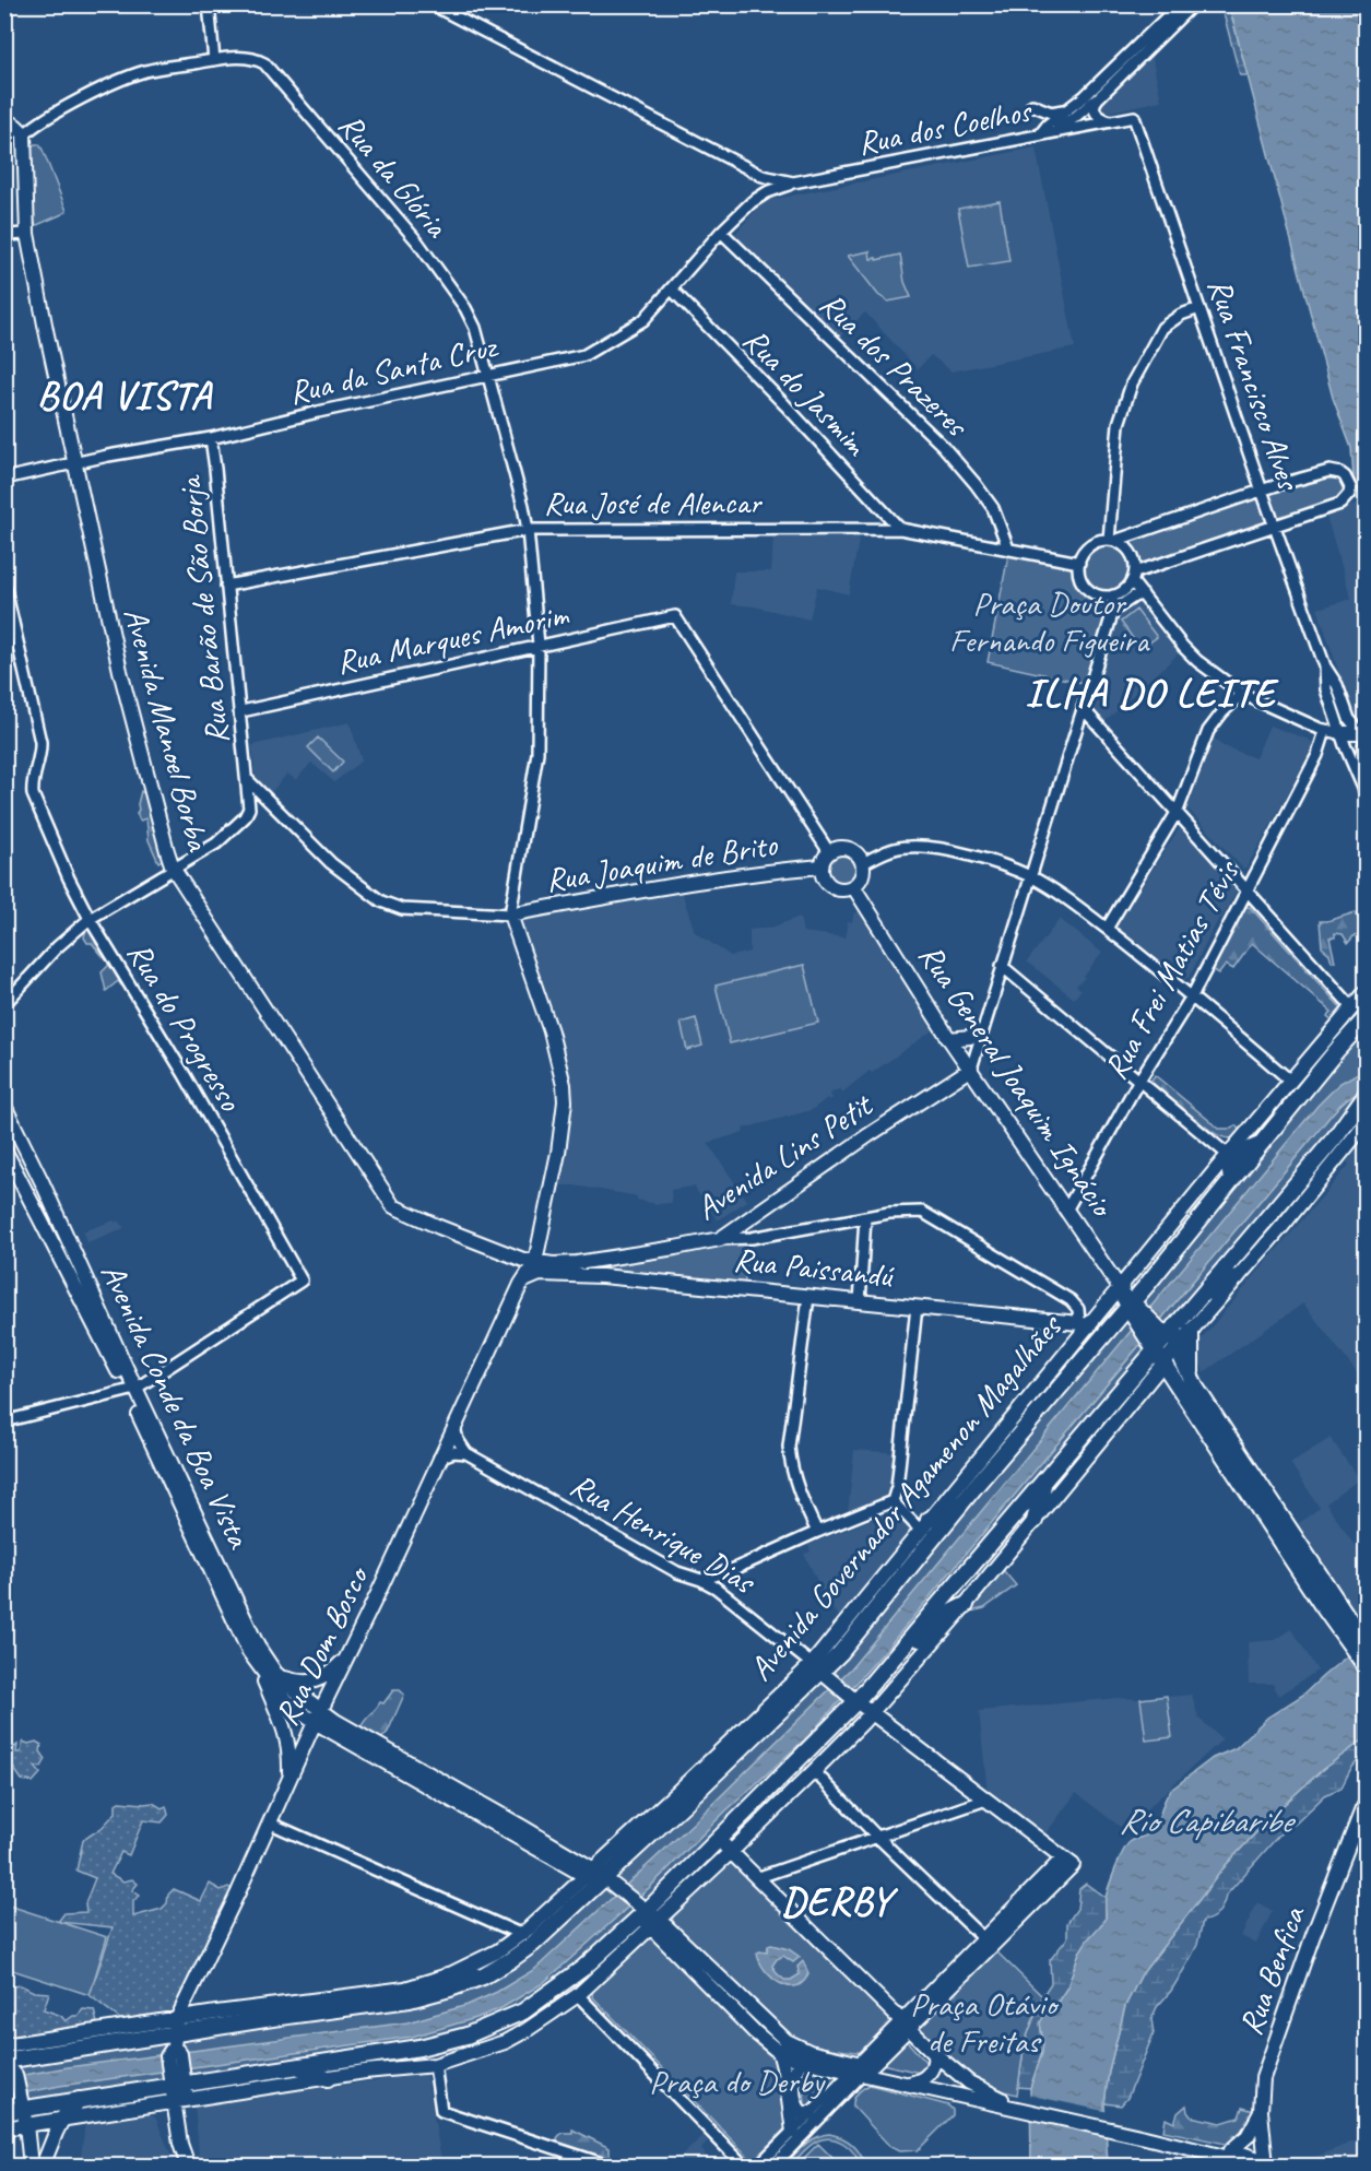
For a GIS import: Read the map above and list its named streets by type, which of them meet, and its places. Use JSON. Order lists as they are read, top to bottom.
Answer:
{
  "streets": {
    "highway": ["Rua General Joaquim Ignácio", "Avenida Governador Agamenon Magalhães"],
    "main road": [
      "Avenida Manoel Borba",
      "Rua Joaquim de Brito",
      "Avenida Lins Petit",
      "Rua Paissandú",
      "Avenida Conde da Boa Vista",
      "Rua Henrique Dias",
      "Rua Dom Bosco",
      "Rua Benfica"
    ],
    "street": [
      "Rua dos Coelhos",
      "Rua da Glória",
      "Rua dos Prazeres",
      "Rua da Santa Cruz",
      "Rua Francisco Alves",
      "Rua do Jasmim",
      "Rua José de Alencar",
      "Rua Barão de São Borja",
      "Rua Marques Amorim",
      "Rua Frei Matias Tévis",
      "Rua do Progresso"
    ]
  },
  "crossings": [
    ["Rua dos Coelhos", "Rua Francisco Alves"],
    ["Rua da Glória", "Rua da Santa Cruz"],
    ["Rua da Glória", "Rua José de Alencar"],
    ["Rua da Glória", "Rua Barão de São Borja"],
    ["Rua da Glória", "Rua Marques Amorim"],
    ["Rua da Glória", "Avenida Manoel Borba"],
    ["Rua da Glória", "Rua Joaquim de Brito"],
    ["Rua da Glória", "Rua Dom Bosco"],
    ["Rua dos Prazeres", "Rua da Santa Cruz"],
    ["Rua dos Prazeres", "Rua José de Alencar"],
    ["Rua da Santa Cruz", "Rua do Jasmim"],
    ["Rua da Santa Cruz", "Rua Barão de São Borja"],
    ["Rua da Santa Cruz", "Avenida Manoel Borba"],
    ["Rua do Jasmim", "Rua José de Alencar"],
    ["Rua José de Alencar", "Rua Barão de São Borja"],
    ["Rua Barão de São Borja", "Rua Marques Amorim"],
    ["Rua Barão de São Borja", "Rua Joaquim de Brito"],
    ["Rua Barão de São Borja", "Rua Dom Bosco"],
    ["Rua Marques Amorim", "Rua Joaquim de Brito"],
    ["Rua Marques Amorim", "Rua General Joaquim Ignácio"],
    ["Avenida Manoel Borba", "Avenida Lins Petit"],
    ["Avenida Manoel Borba", "Rua Paissandú"],
    ["Avenida Manoel Borba", "Rua Dom Bosco"],
    ["Rua Joaquim de Brito", "Rua General Joaquim Ignácio"],
    ["Rua Joaquim de Brito", "Rua Dom Bosco"],
    ["Rua Frei Matias Tévis", "Rua General Joaquim Ignácio"],
    ["Rua do Progresso", "Avenida Conde da Boa Vista"],
    ["Rua General Joaquim Ignácio", "Avenida Lins Petit"],
    ["Rua General Joaquim Ignácio", "Avenida Governador Agamenon Magalhães"],
    ["Avenida Lins Petit", "Rua Paissandú"],
    ["Avenida Lins Petit", "Rua Dom Bosco"],
    ["Rua Paissandú", "Avenida Governador Agamenon Magalhães"],
    ["Rua Paissandú", "Rua Dom Bosco"],
    ["Avenida Conde da Boa Vista", "Rua Dom Bosco"],
    ["Avenida Governador Agamenon Magalhães", "Rua Henrique Dias"],
    ["Avenida Governador Agamenon Magalhães", "Rua Dom Bosco"]
  ],
  "districts": ["BOA VISTA", "ILHA DO LEITE", "DERBY"],
  "water": ["Rio Capibaribe"],
  "parks": ["Praça Doutor Fernando Figueira", "Praça Otávio de Freitas", "Praça do Derby"]
}
